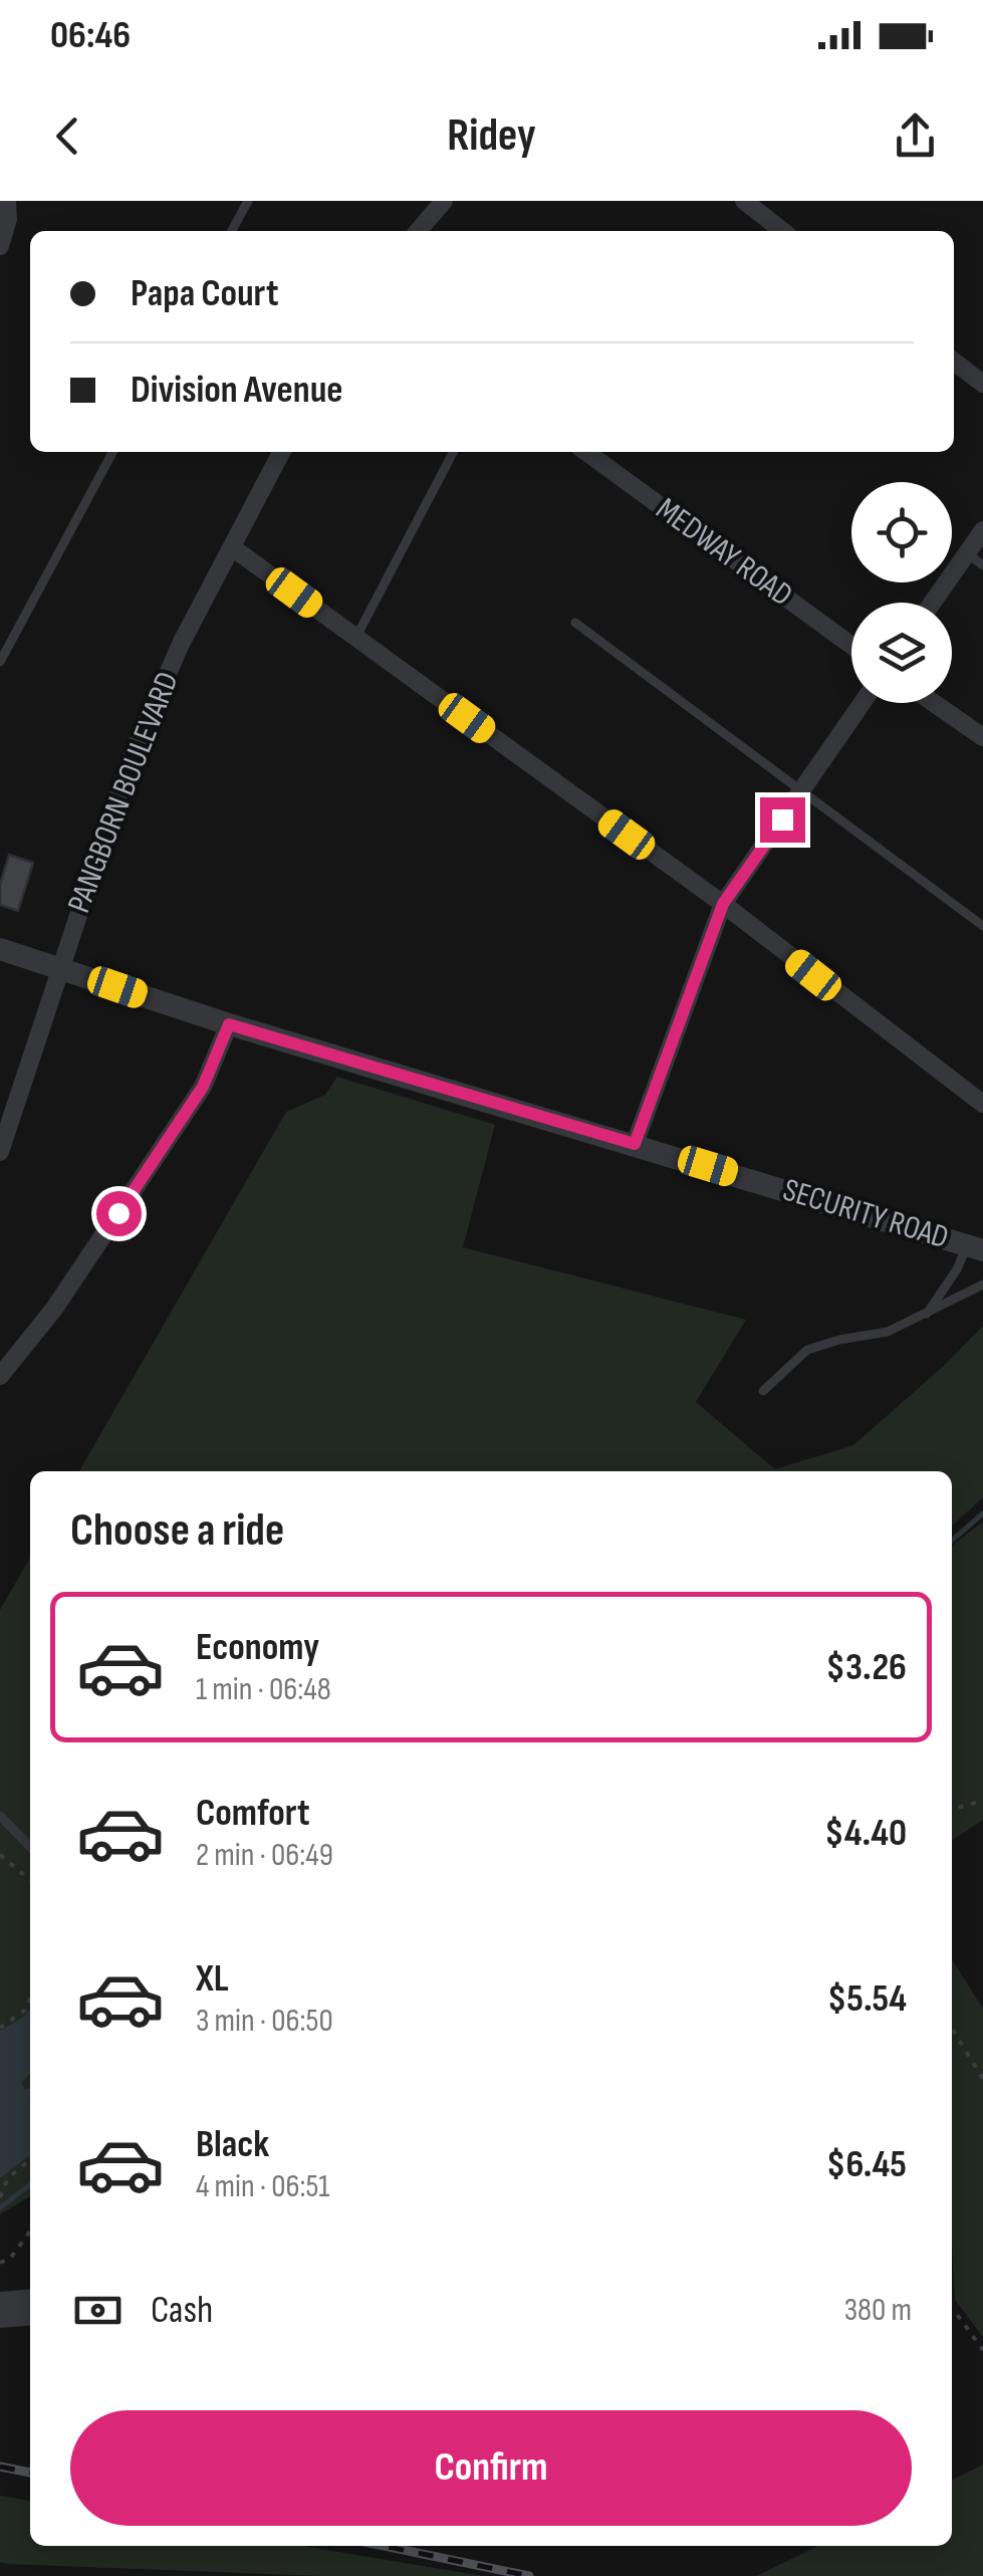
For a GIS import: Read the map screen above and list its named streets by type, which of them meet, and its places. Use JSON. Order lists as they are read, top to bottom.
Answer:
{
  "streets": {
    "street": ["MEDWAY ROAD", "PANGBORN BOULEVARD", "SECURITY ROAD"]
  },
  "crossings": [
    ["PANGBORN BOULEVARD", "SECURITY ROAD"]
  ],
  "page": {
    "status": "06:46",
    "header": "Ridey",
    "banner": ["Papa Court", "Division Avenue"],
    "heading": "Choose a ride",
    "list": [
      {
        "name": "Economy",
        "note": "1 min · 06:48",
        "value": "$3.26"
      },
      {
        "name": "Comfort",
        "note": "2 min · 06:49",
        "value": "$4.40"
      },
      {
        "name": "XL",
        "note": "3 min · 06:50",
        "value": "$5.54"
      },
      {
        "name": "Black",
        "note": "4 min · 06:51",
        "value": "$6.45"
      }
    ],
    "pay": ["Cash", "380 m"],
    "buttons": "Confirm"
  }
}
